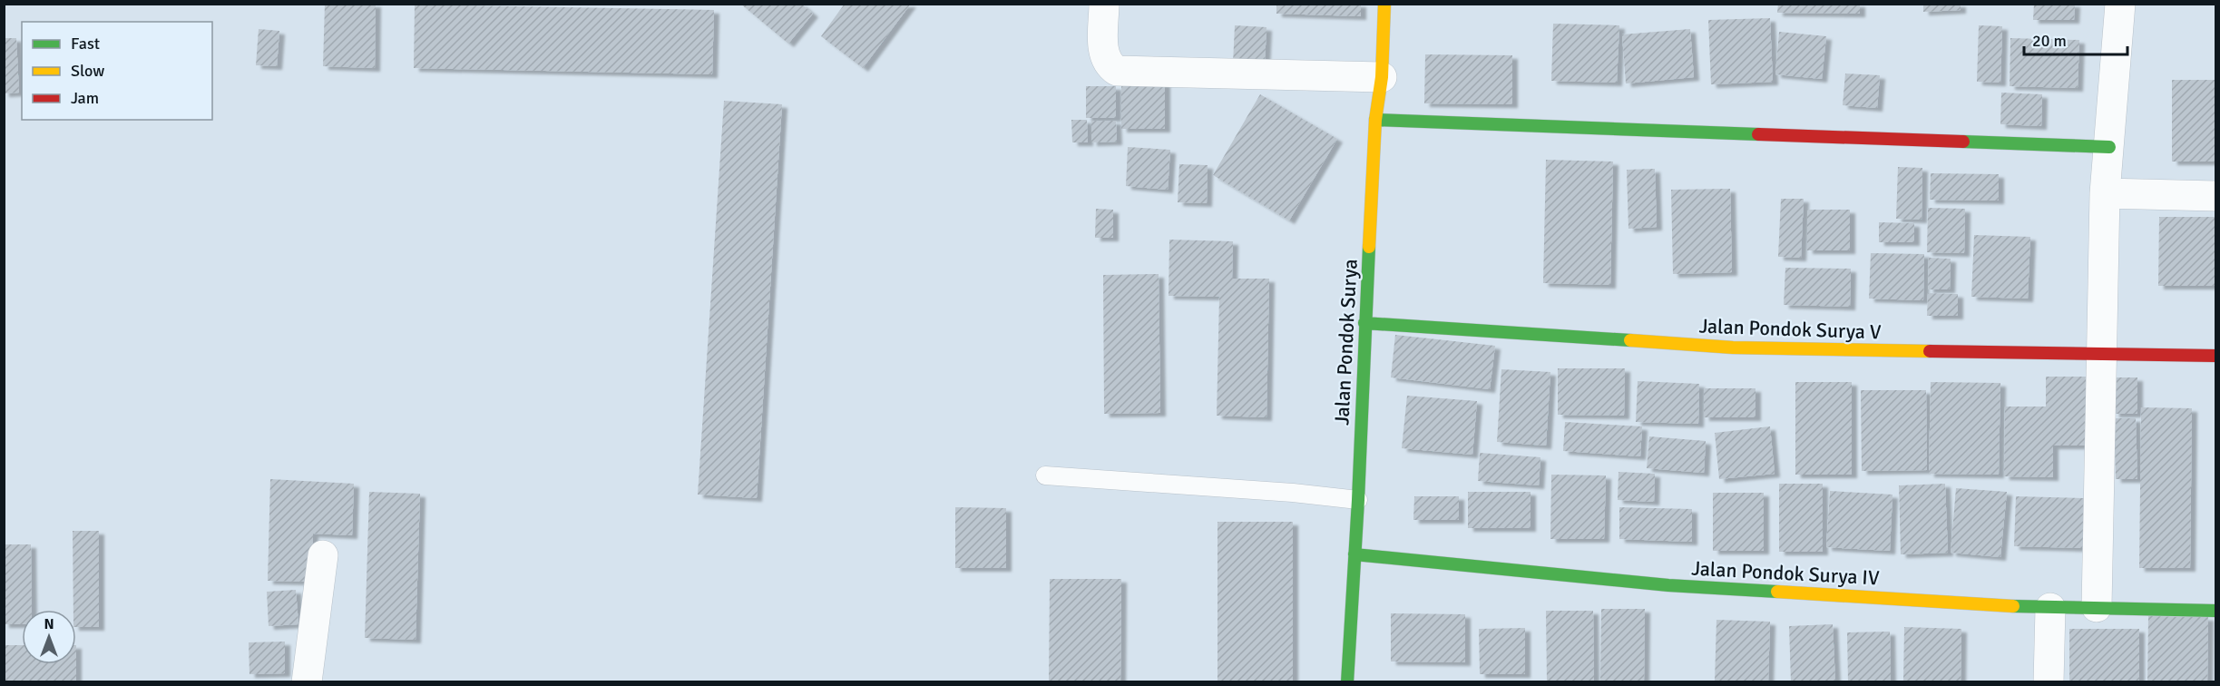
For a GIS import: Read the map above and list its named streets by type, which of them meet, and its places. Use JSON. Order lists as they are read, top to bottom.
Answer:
{
  "streets": {
    "street": ["Jalan Pondok Surya V", "Jalan Pondok Surya", "Jalan Pondok Surya IV"]
  },
  "crossings": [
    ["Jalan Pondok Surya V", "Jalan Pondok Surya"],
    ["Jalan Pondok Surya", "Jalan Pondok Surya IV"]
  ],
  "legend": ["Fast", "Slow", "Jam"],
  "scale_bar": "20 m",
  "north": "top"
}
